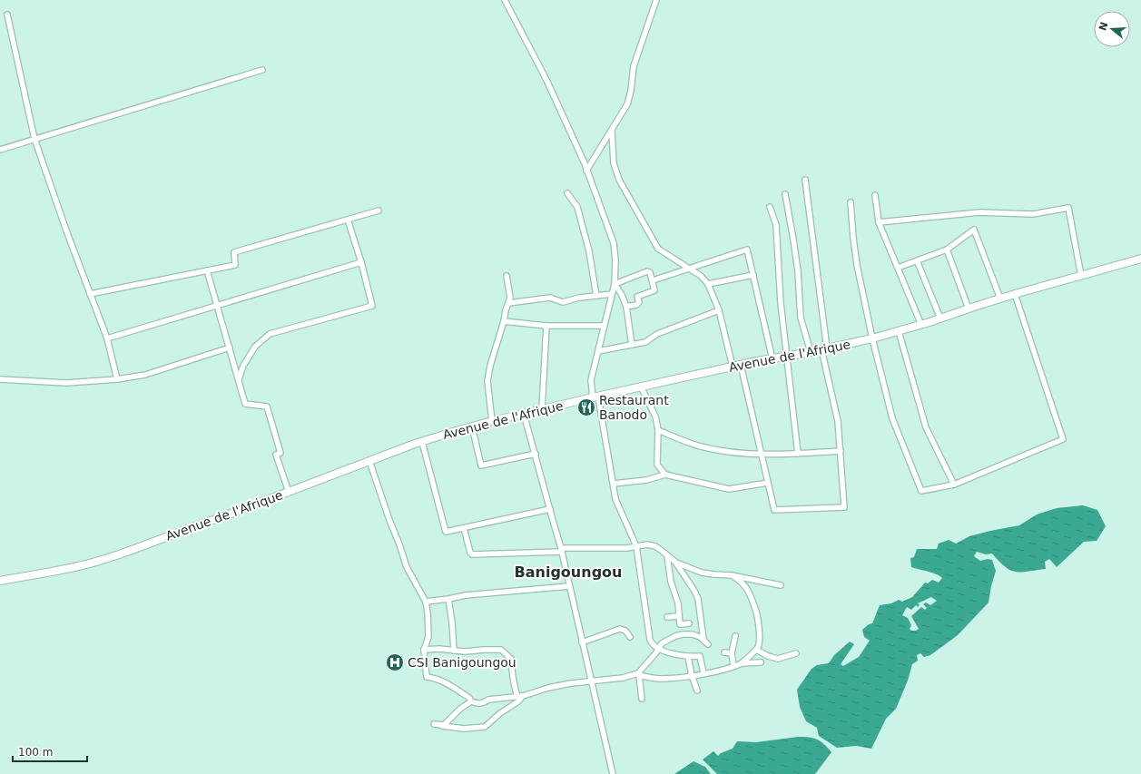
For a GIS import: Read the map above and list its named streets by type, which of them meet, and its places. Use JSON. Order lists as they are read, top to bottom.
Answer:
{
  "streets": {
    "main road": ["Avenue de l'Afrique"]
  },
  "districts": ["Banigoungou"],
  "places": {
    "restaurant": ["Restaurant Banodo"],
    "hospital": ["CSI Banigoungou"]
  },
  "scale_bar": "100 m",
  "north": "left"
}
